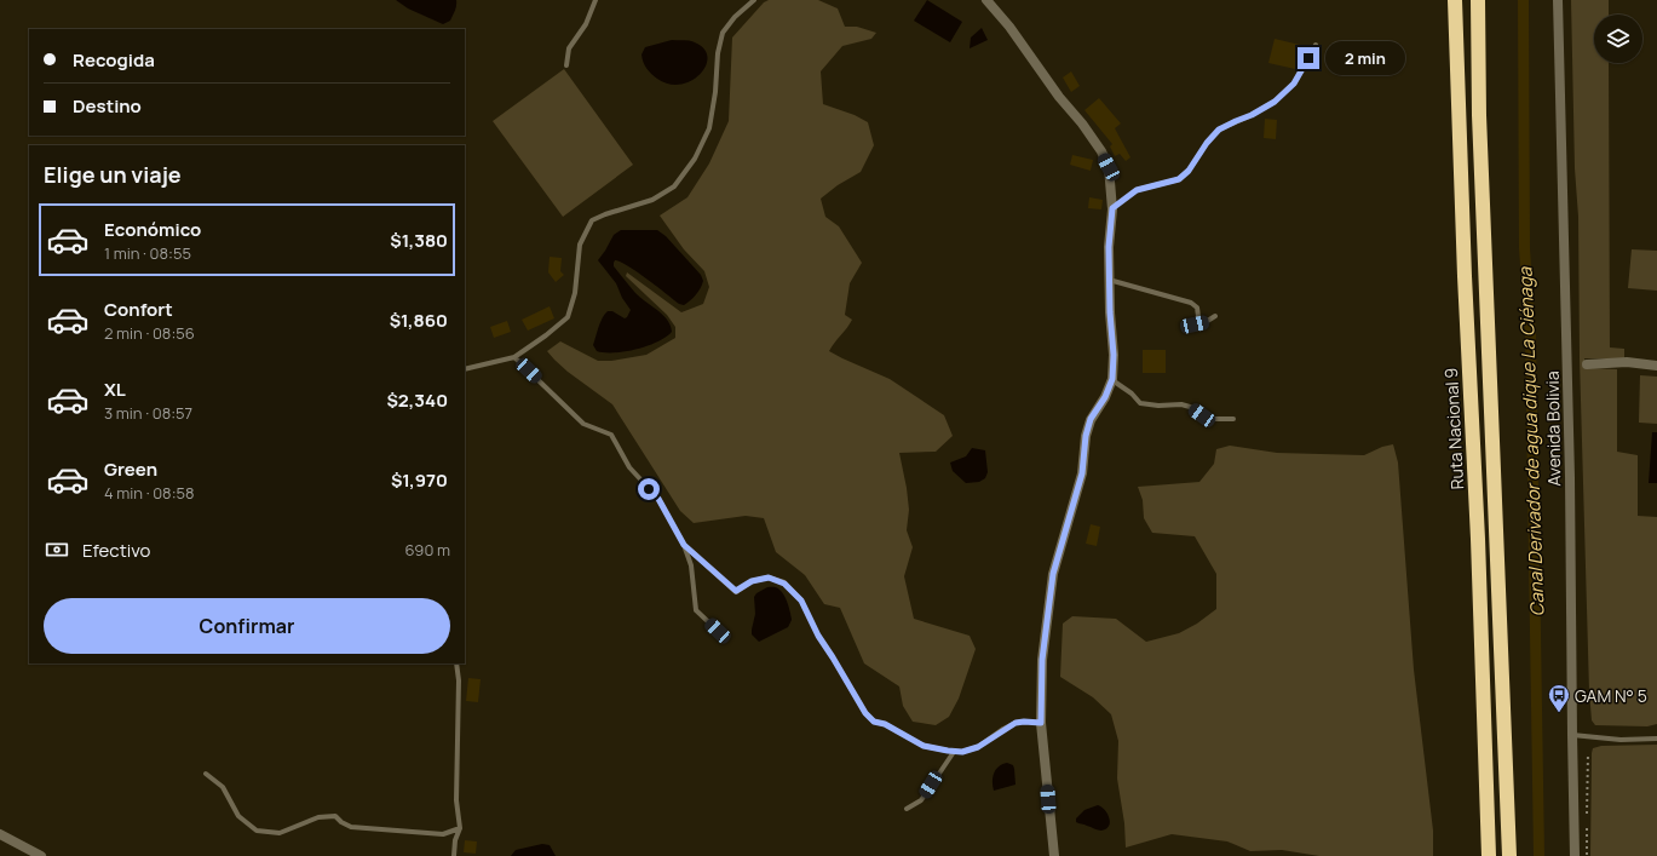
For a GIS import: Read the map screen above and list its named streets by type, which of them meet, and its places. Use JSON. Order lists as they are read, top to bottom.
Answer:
{
  "streets": {
    "highway": ["Ruta Nacional 9"],
    "street": ["Avenida Bolivia"]
  },
  "water": ["Canal Derivador de agua dique La Ciénaga"],
  "places": {
    "bus stop": ["GAM N° 5"]
  },
  "page": {
    "banner": ["Recogida", "Destino"],
    "bubble": "2 min",
    "heading": "Elige un viaje",
    "list": [
      {
        "name": "Económico",
        "note": "1 min · 08:55",
        "value": "$1,380"
      },
      {
        "name": "Confort",
        "note": "2 min · 08:56",
        "value": "$1,860"
      },
      {
        "name": "XL",
        "note": "3 min · 08:57",
        "value": "$2,340"
      },
      {
        "name": "Green",
        "note": "4 min · 08:58",
        "value": "$1,970"
      }
    ],
    "pay": ["Efectivo", "690 m"],
    "buttons": "Confirmar"
  }
}
